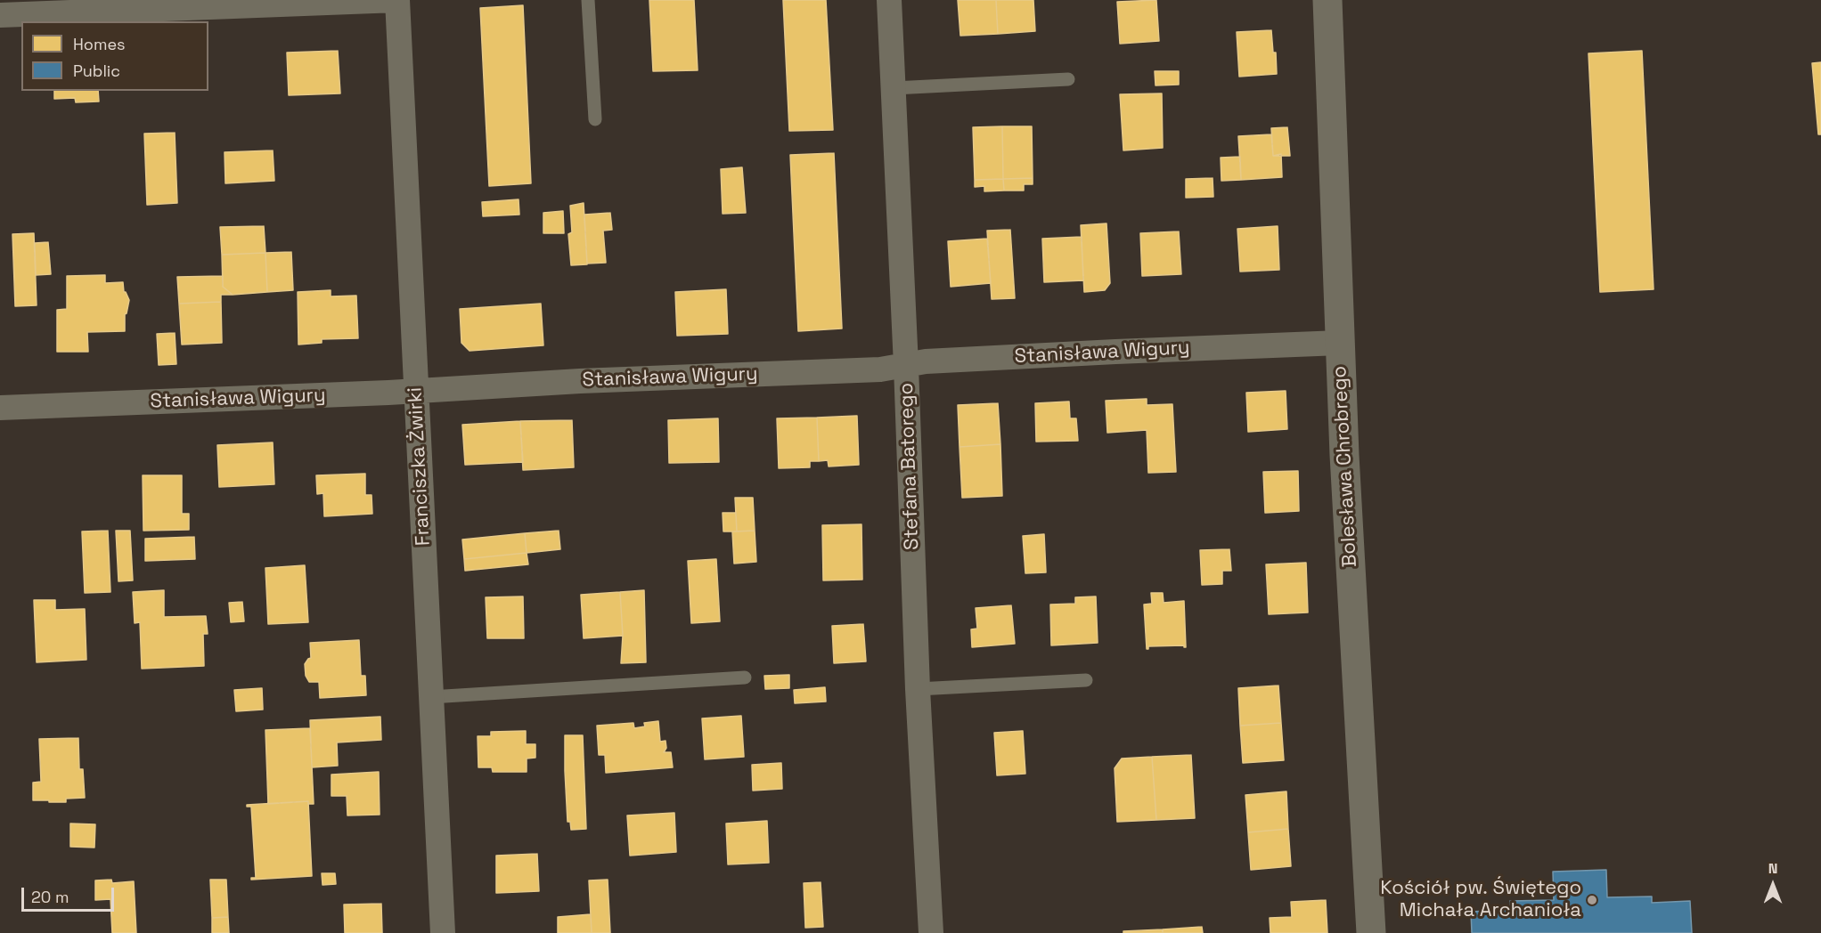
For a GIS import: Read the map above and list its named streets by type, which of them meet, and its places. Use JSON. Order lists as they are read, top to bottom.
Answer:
{
  "streets": {
    "street": [
      "Stanisława Wigury",
      "Franciszka Żwirki",
      "Stefana Batorego",
      "Bolesława Chrobrego"
    ]
  },
  "crossings": [
    ["Stanisława Wigury", "Franciszka Żwirki"],
    ["Stanisława Wigury", "Stefana Batorego"],
    ["Stanisława Wigury", "Bolesława Chrobrego"]
  ],
  "places": ["Kościół pw. Świętego Michała Archanioła"],
  "legend": ["Homes", "Public"],
  "scale_bar": "20 m",
  "north": "top"
}
